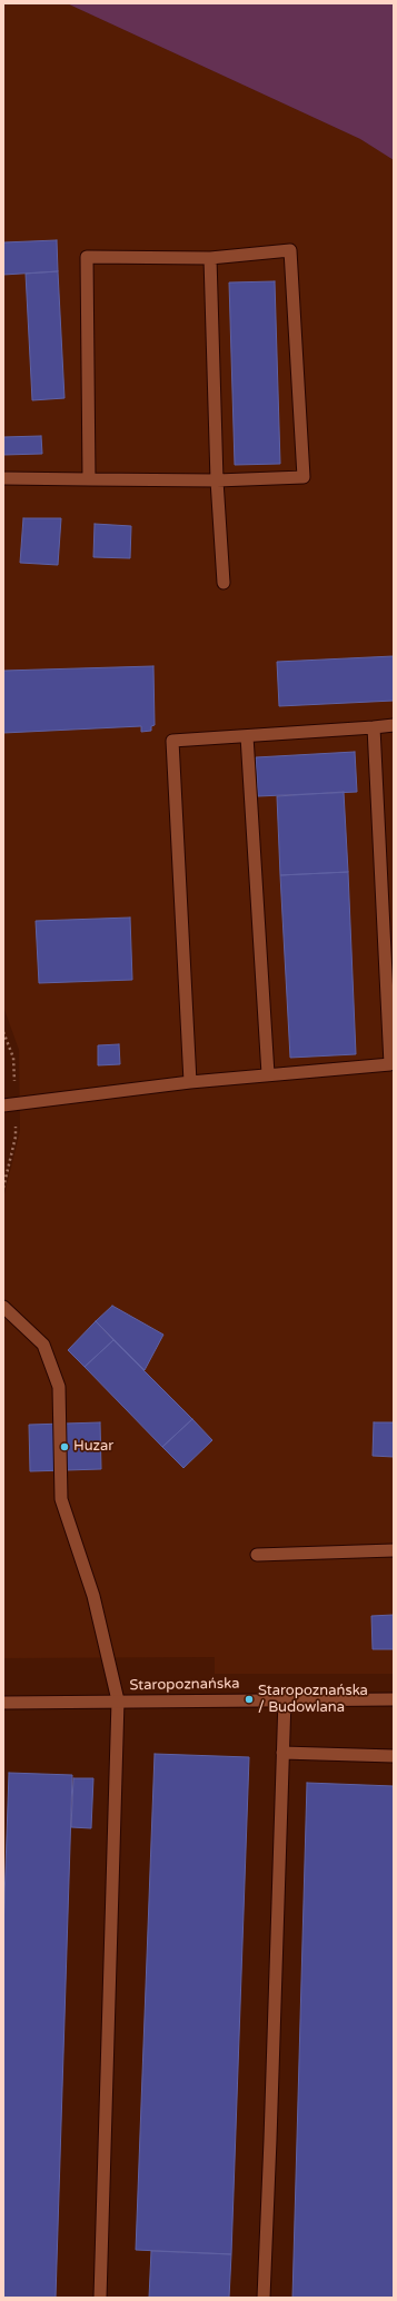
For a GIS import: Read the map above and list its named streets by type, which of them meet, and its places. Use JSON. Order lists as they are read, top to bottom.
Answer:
{
  "streets": {
    "street": ["Staropoznańska"]
  },
  "places": ["Huzar", "Staropoznańska / Budowlana"]
}
